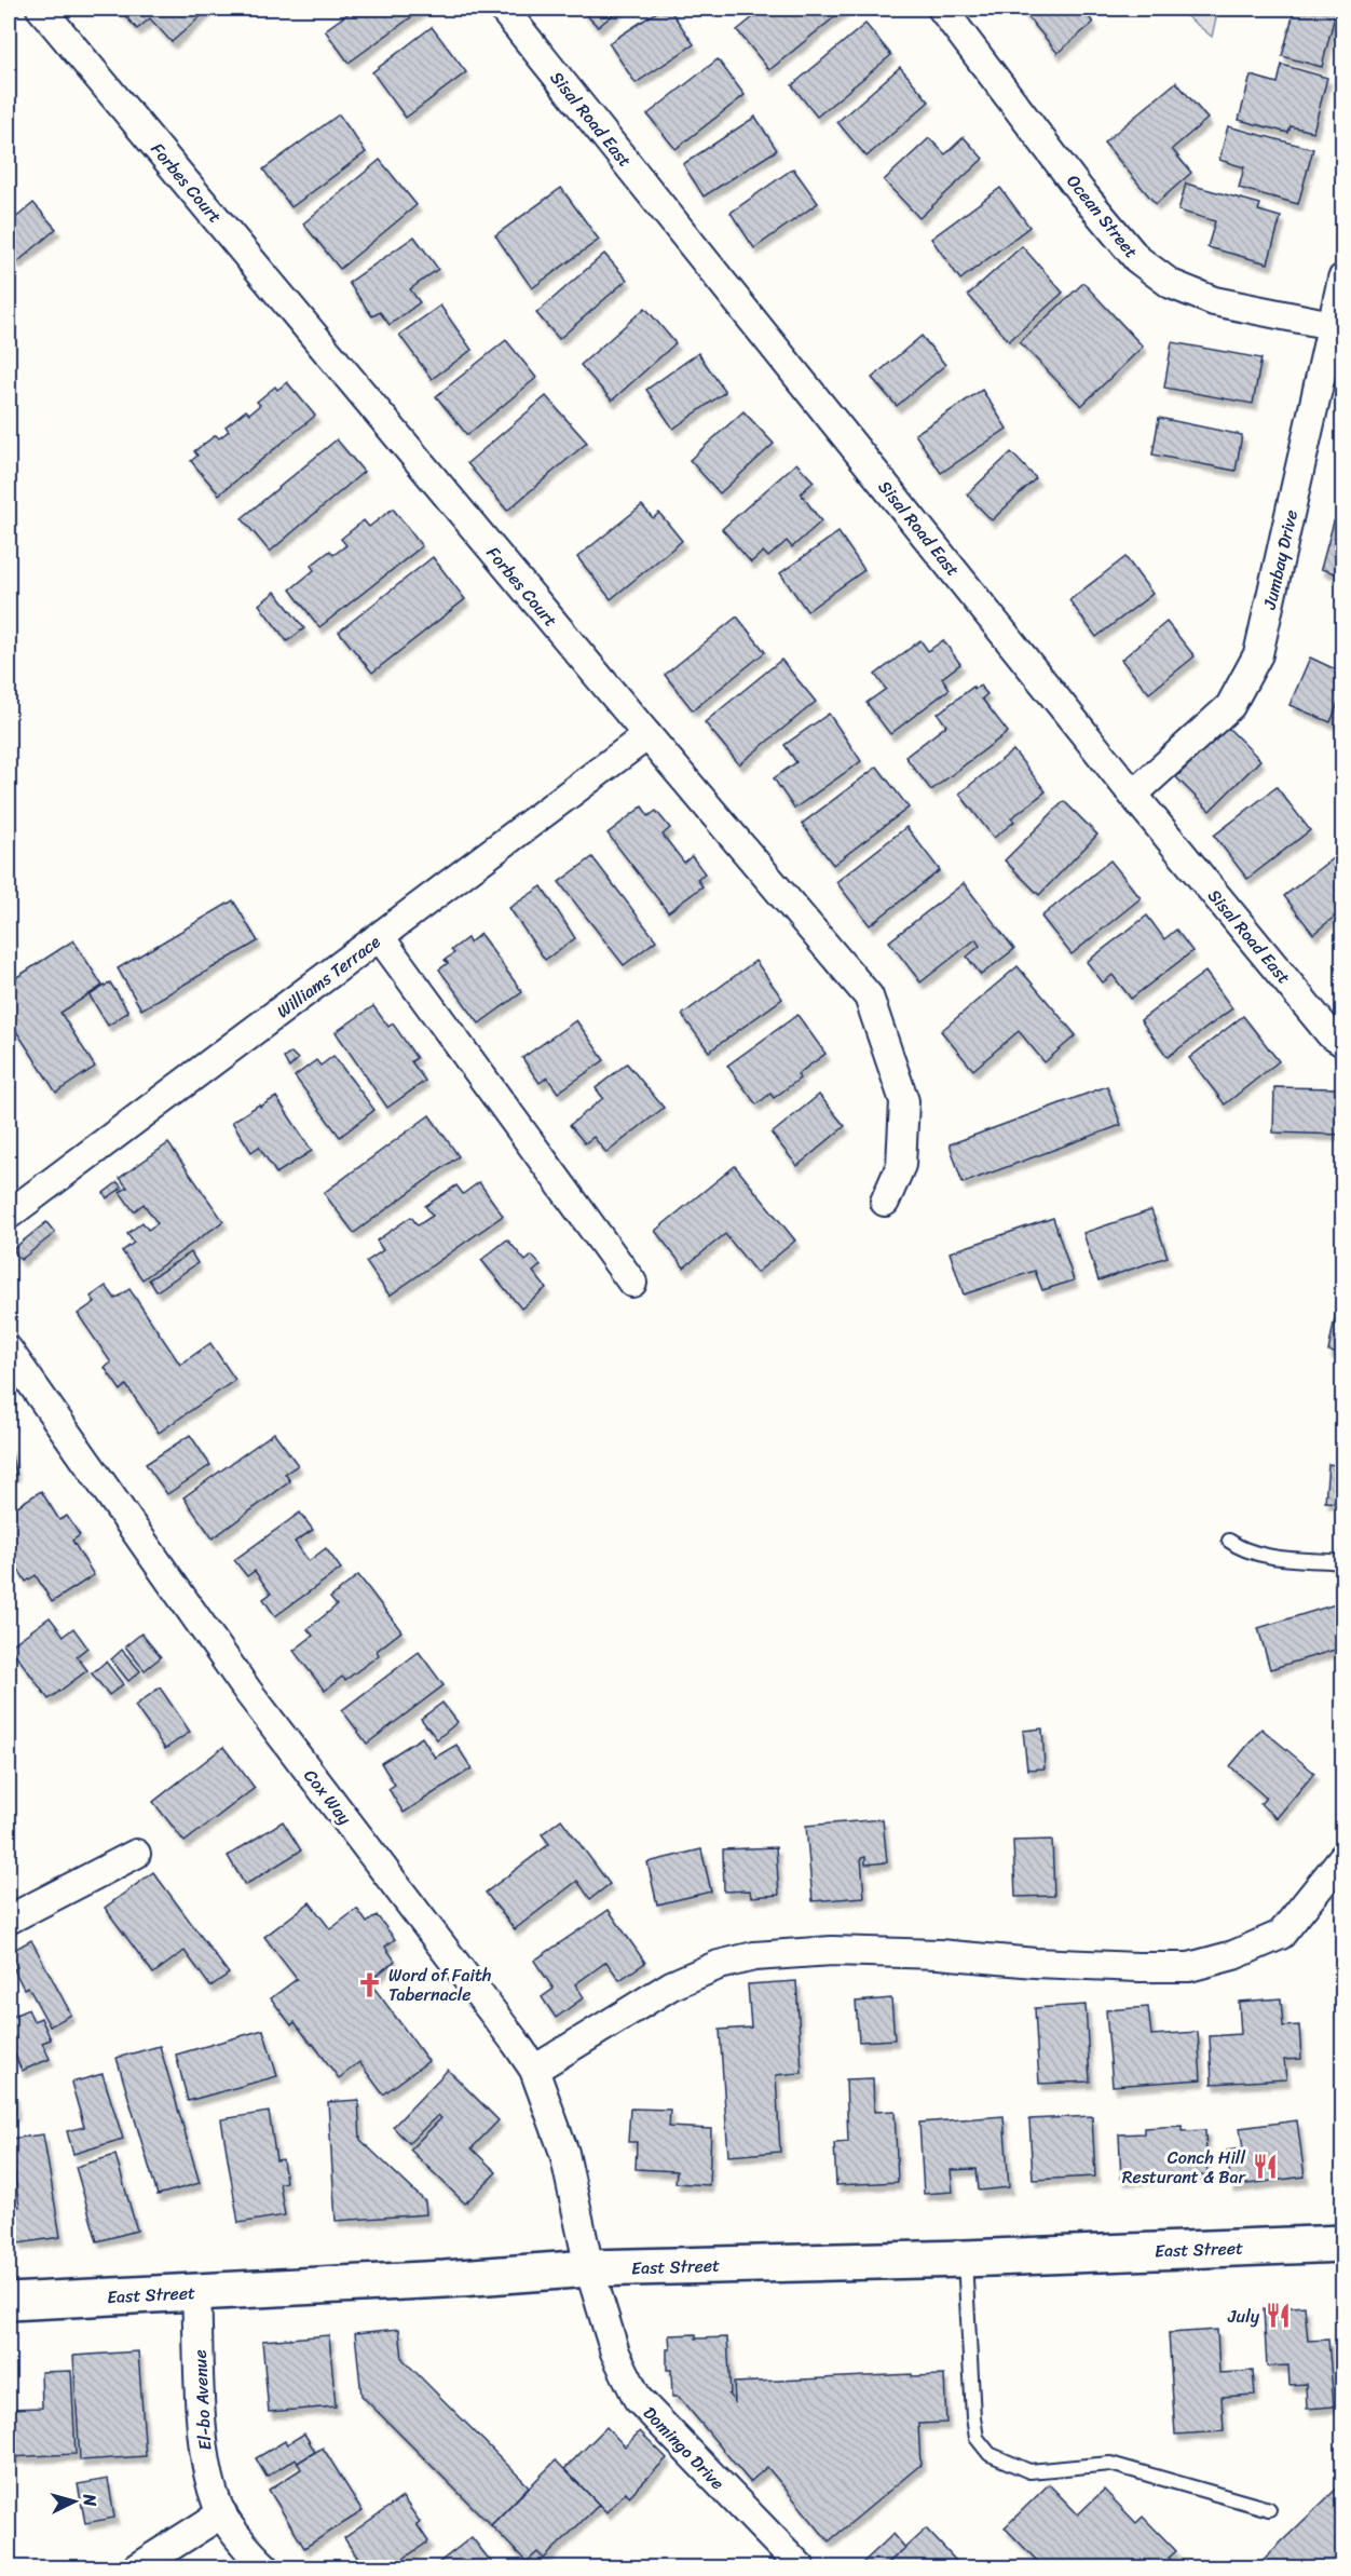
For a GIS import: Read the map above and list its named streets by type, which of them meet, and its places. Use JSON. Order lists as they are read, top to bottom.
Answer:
{
  "streets": {
    "main road": ["East Street"],
    "street": [
      "Sisal Road East",
      "Forbes Court",
      "Ocean Street",
      "Jumbay Drive",
      "Williams Terrace",
      "Cox Way",
      "El-bo Avenue",
      "Domingo Drive"
    ]
  },
  "crossings": [
    ["Sisal Road East", "Jumbay Drive"],
    ["Forbes Court", "Williams Terrace"],
    ["Ocean Street", "Jumbay Drive"],
    ["Cox Way", "East Street"],
    ["Cox Way", "Domingo Drive"],
    ["East Street", "El-bo Avenue"],
    ["East Street", "Domingo Drive"]
  ],
  "places": {
    "church": ["Word of Faith Tabernacle"],
    "restaurant": ["Conch Hill Resturant & Bar", "July"]
  },
  "north": "right"
}
